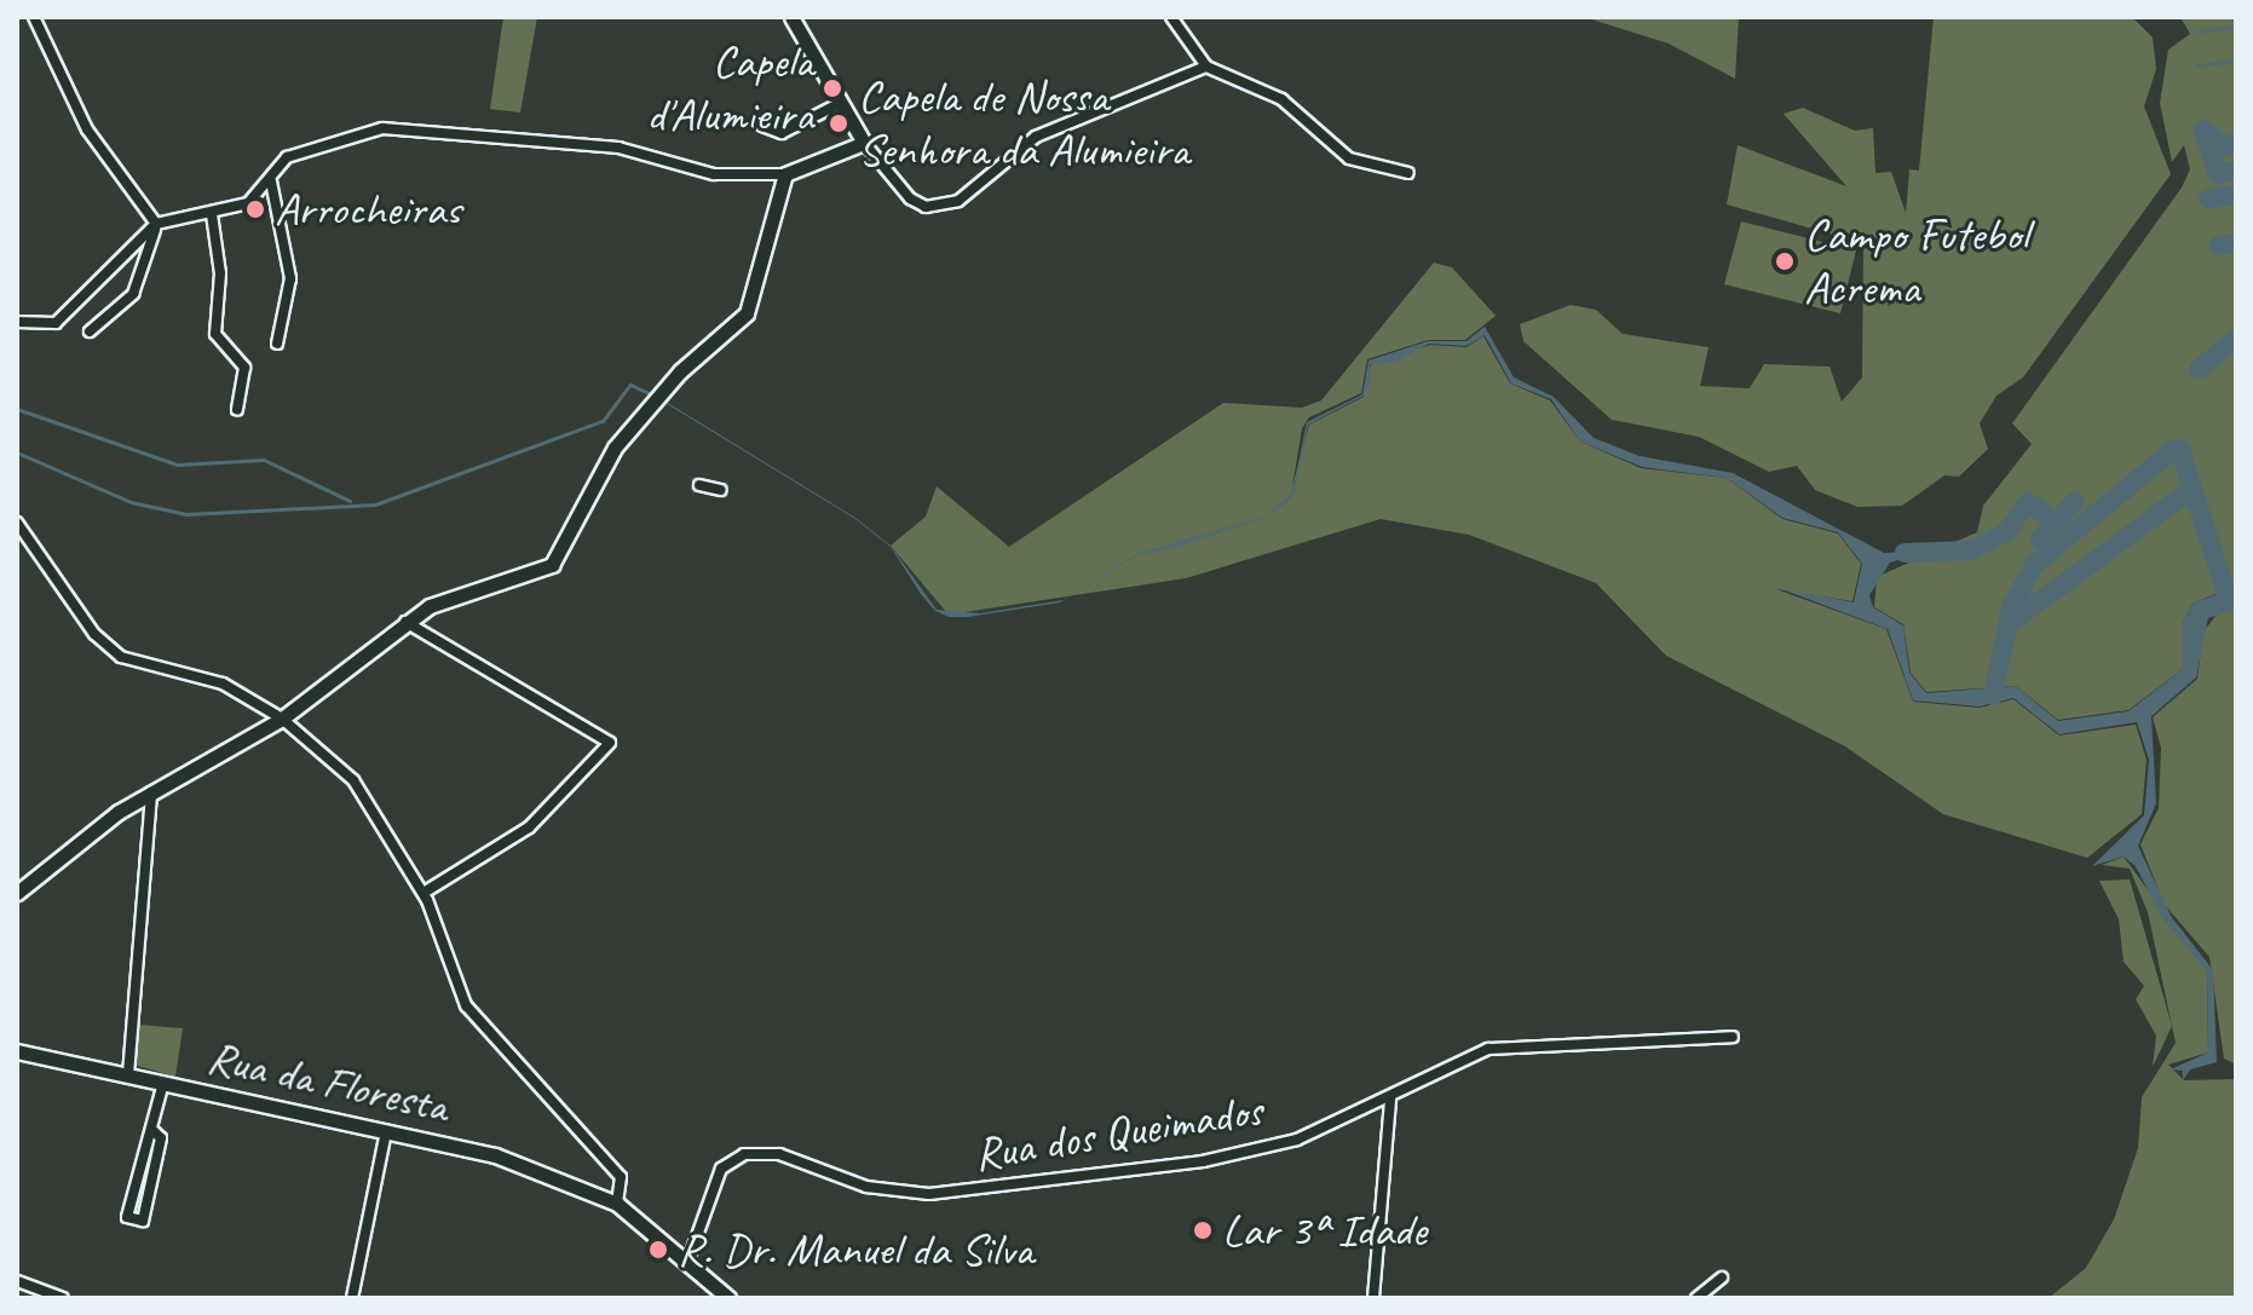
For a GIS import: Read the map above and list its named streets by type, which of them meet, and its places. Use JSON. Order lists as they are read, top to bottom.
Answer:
{
  "streets": {
    "street": ["Rua da Floresta", "Rua dos Queimados"]
  },
  "crossings": [
    ["Rua da Floresta", "Rua dos Queimados"]
  ],
  "places": [
    "Capela d'Alumieira",
    "Capela de Nossa Senhora da Alumieira",
    "Arrocheiras",
    "Campo Futebol Acrema",
    "Lar 3ª Idade",
    "R. Dr. Manuel da Silva"
  ]
}
